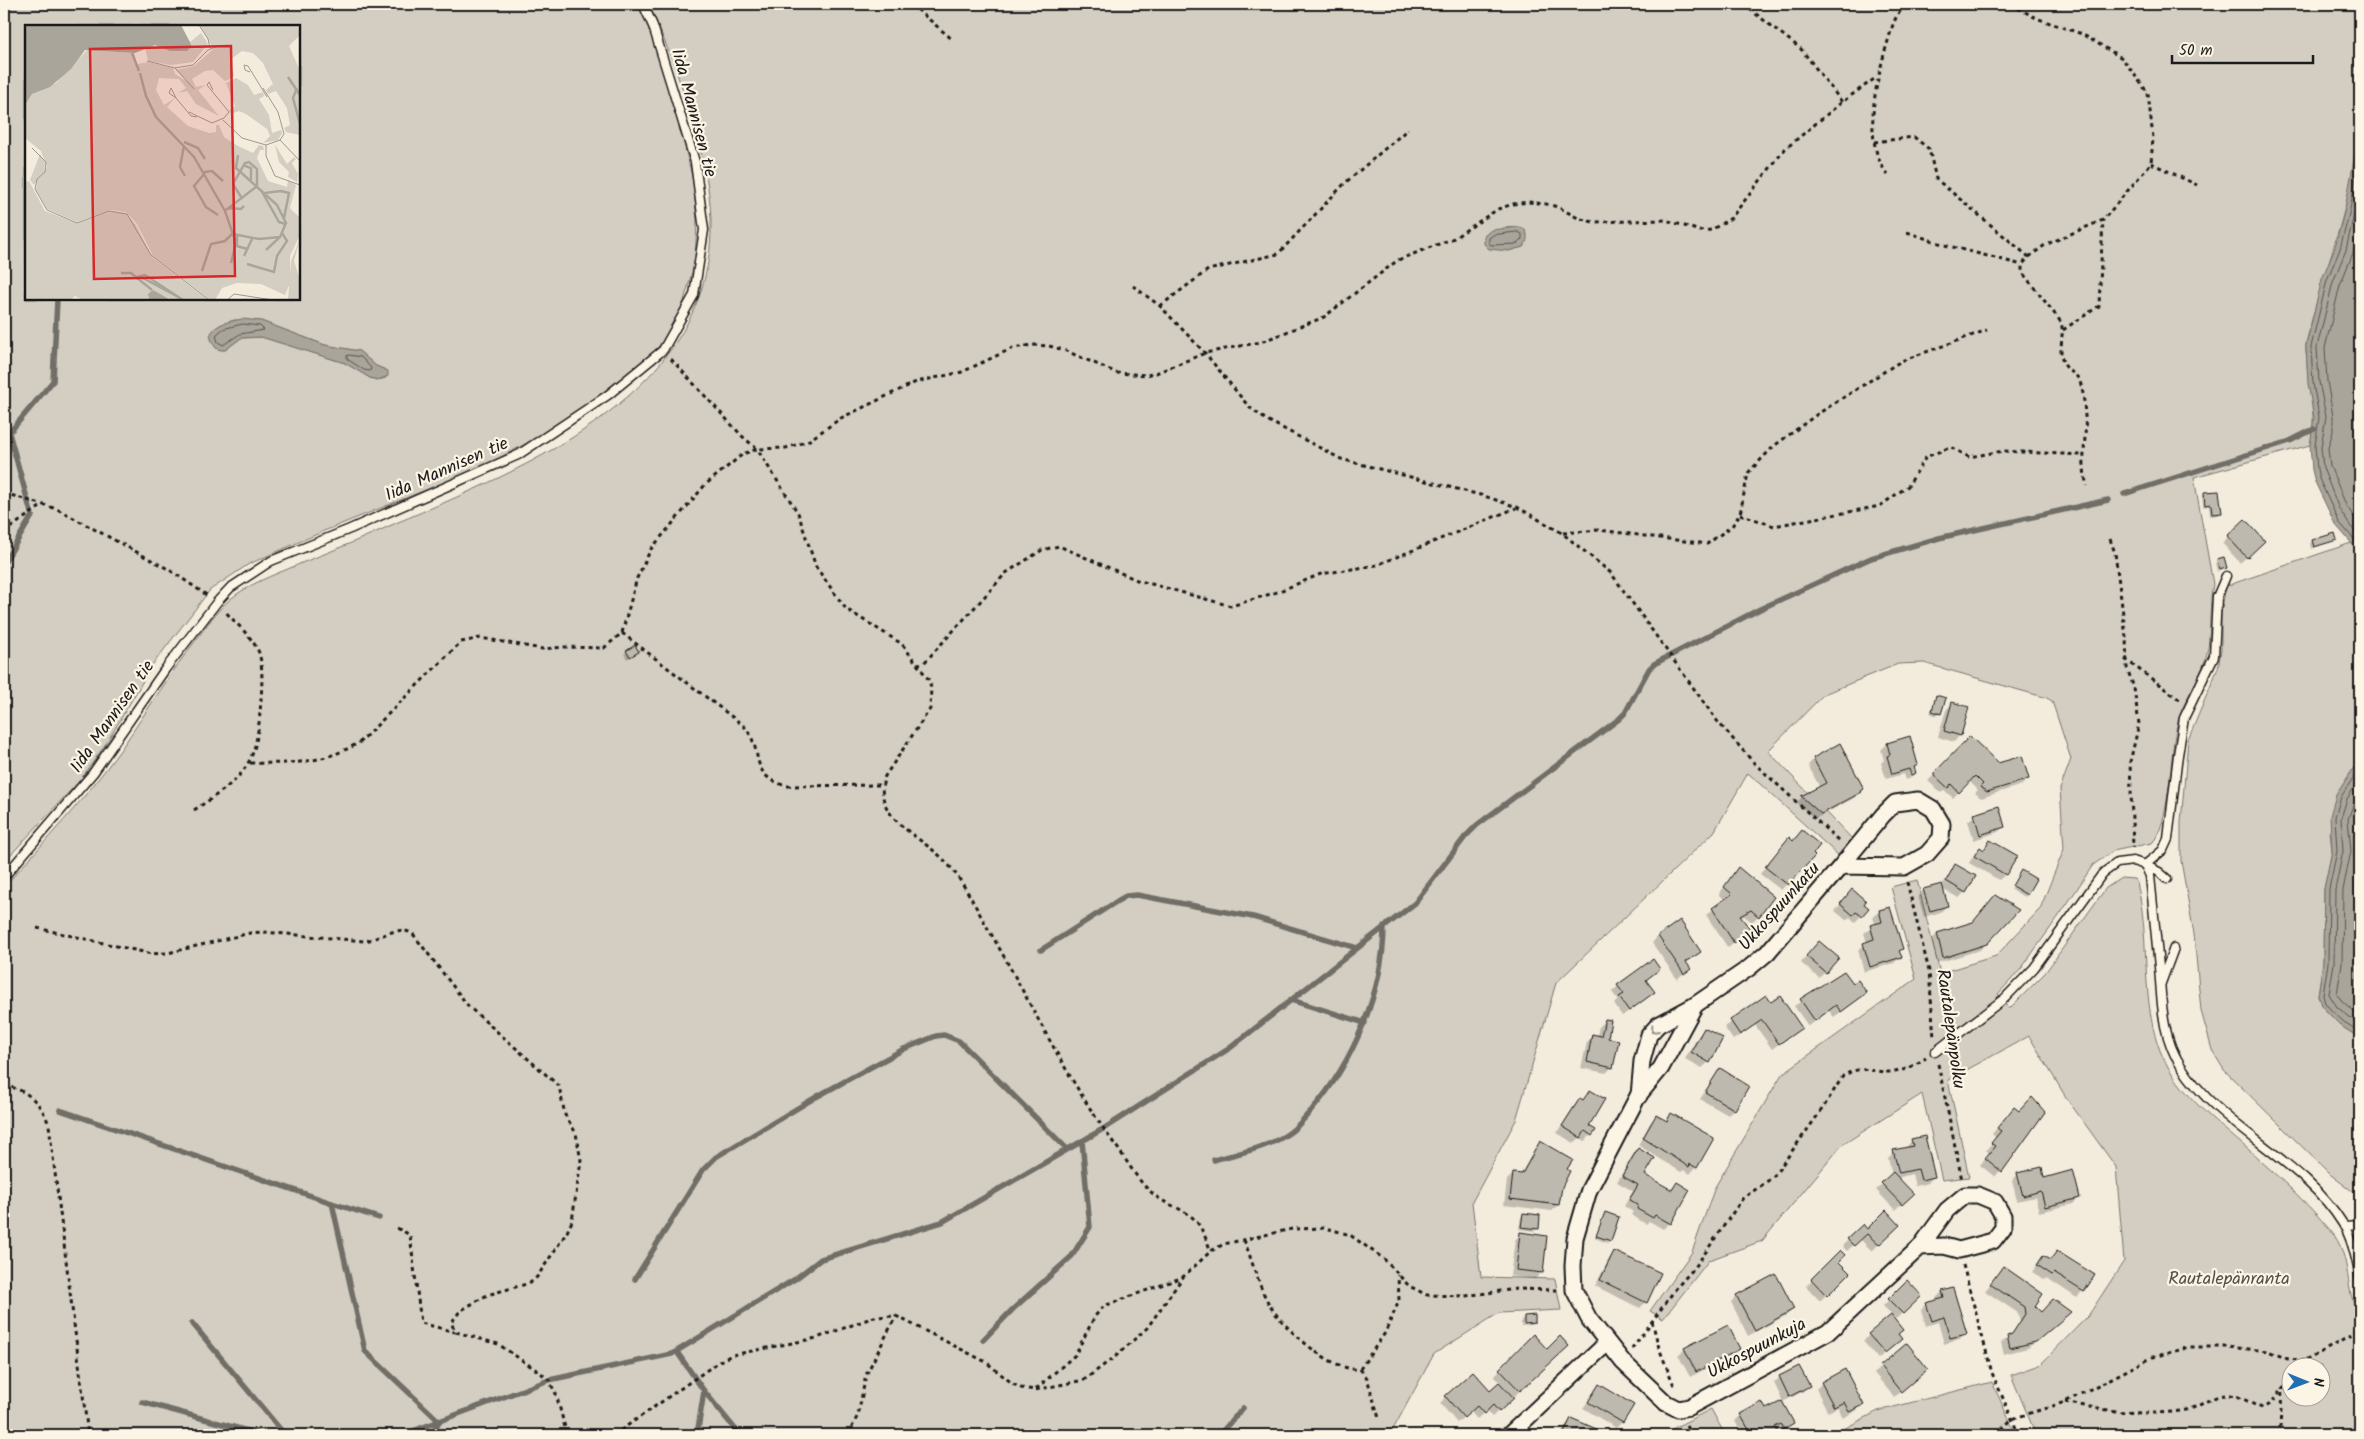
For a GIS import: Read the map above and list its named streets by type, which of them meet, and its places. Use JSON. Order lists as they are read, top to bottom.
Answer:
{
  "streets": {
    "street": ["Ukkospuunkatu", "Ukkospuunkuja"],
    "lane": ["Iida Mannisen tie"],
    "path": ["Rautalepänpolku"]
  },
  "crossings": [
    ["Ukkospuunkatu", "Rautalepänpolku"],
    ["Rautalepänpolku", "Ukkospuunkuja"]
  ],
  "parks": ["Rautalepänranta"],
  "scale_bar": "50 m",
  "north": "right"
}
